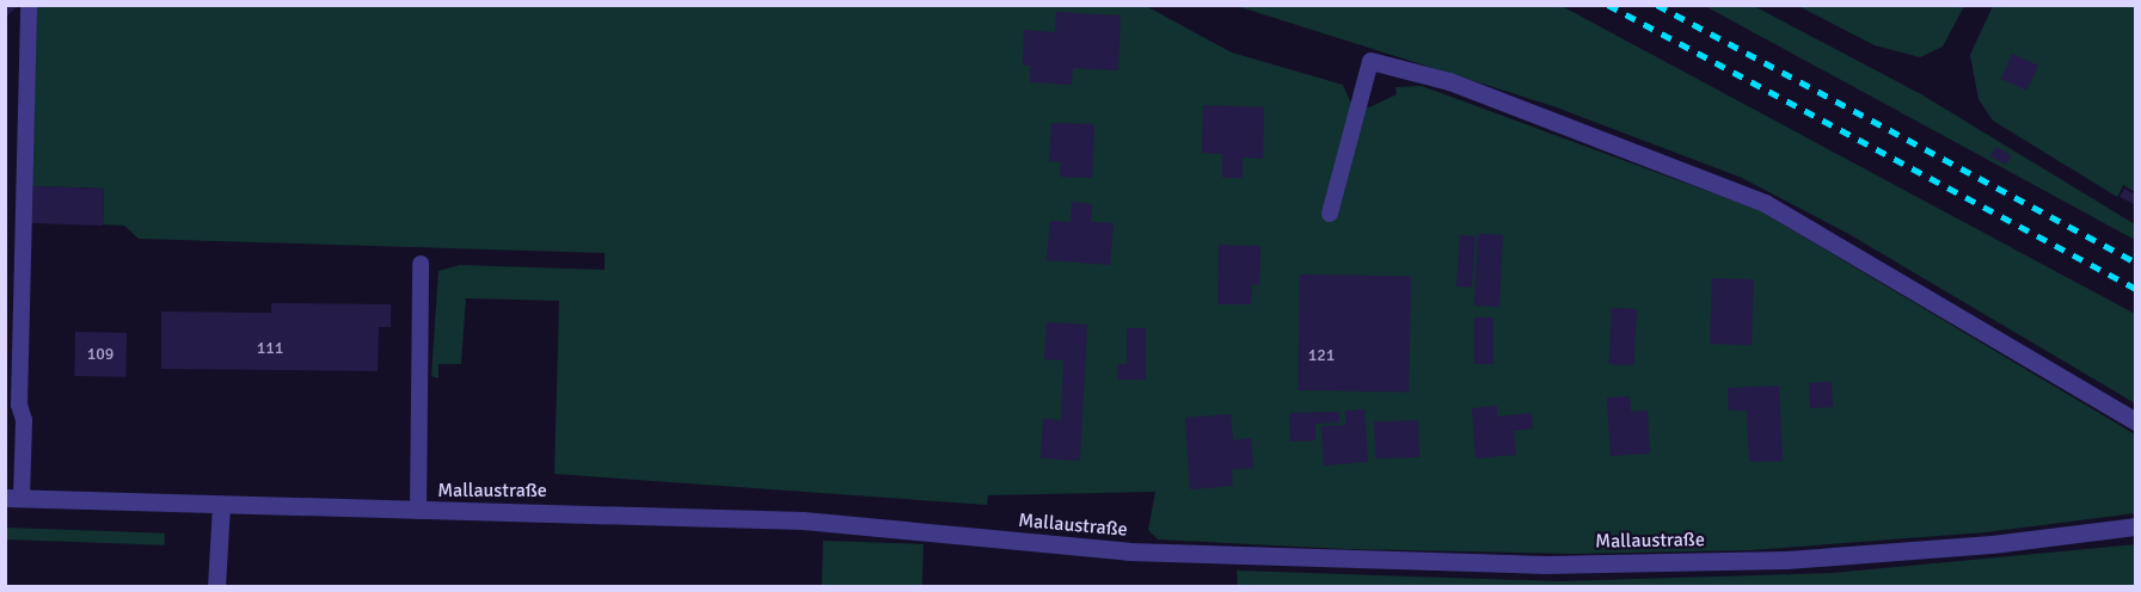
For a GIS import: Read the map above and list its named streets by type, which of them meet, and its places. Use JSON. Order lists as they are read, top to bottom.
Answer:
{
  "streets": {
    "street": ["Mallaustraße"]
  },
  "house_numbers": ["111", "109", "121"]
}
